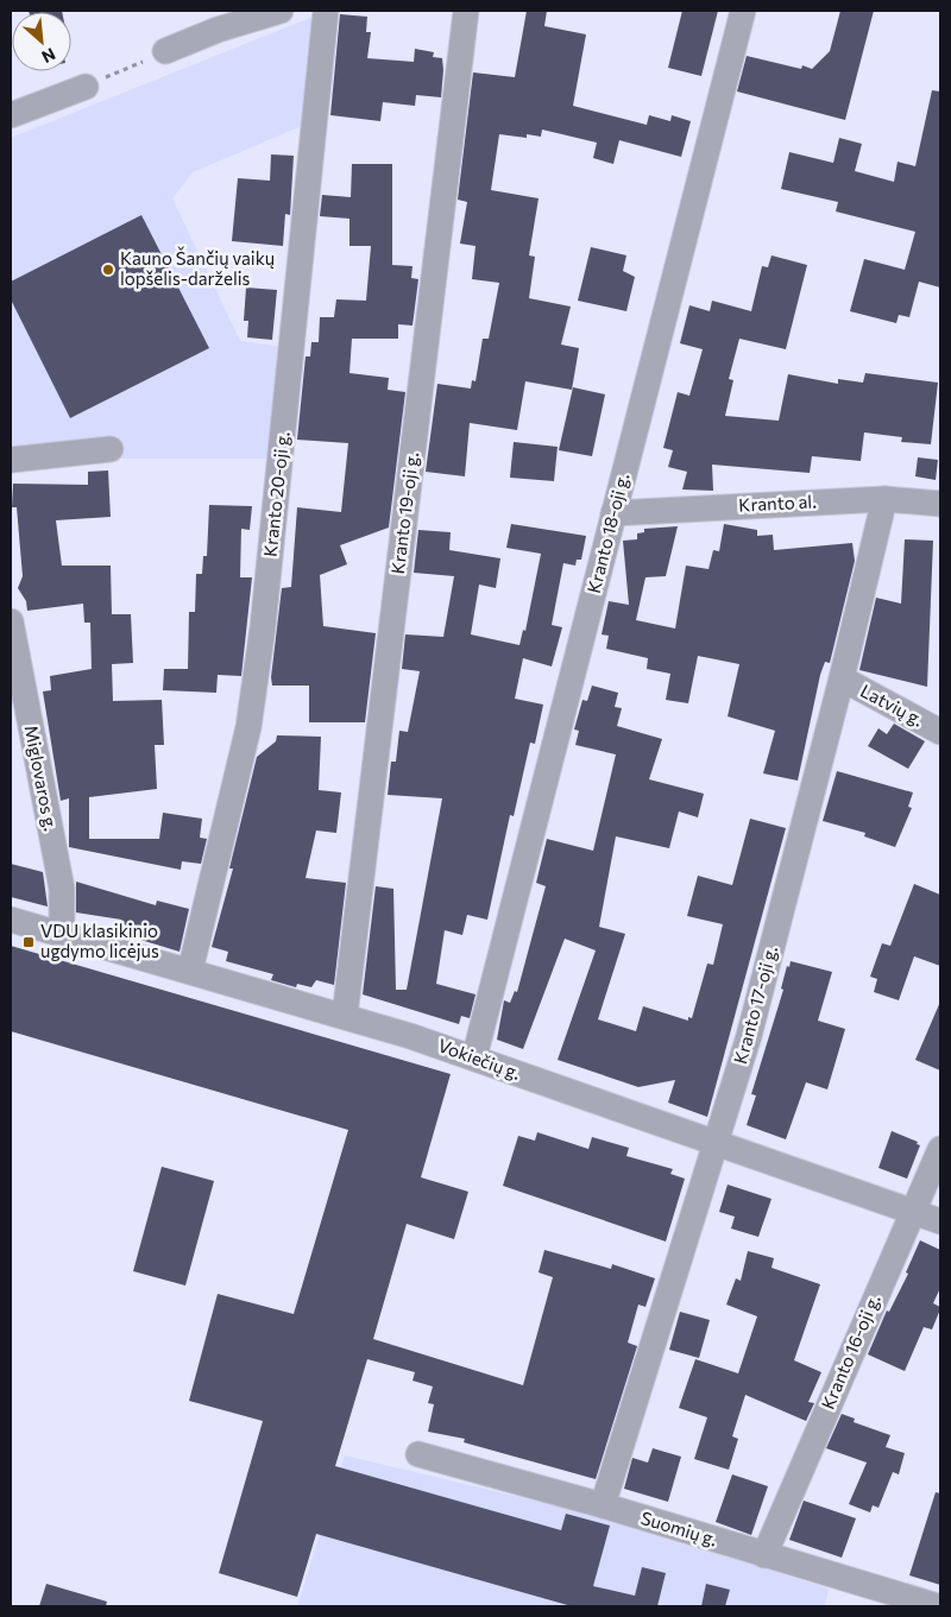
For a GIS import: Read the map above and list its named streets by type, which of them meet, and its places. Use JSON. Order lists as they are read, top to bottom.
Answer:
{
  "streets": {
    "street": [
      "Kranto 20-oji g.",
      "Kranto al.",
      "Kranto 19-oji g.",
      "Kranto 18-oji g.",
      "Latvių g.",
      "Miglovaros g.",
      "Kranto 17-oji g.",
      "Vokiečių g.",
      "Kranto 16-oji g.",
      "Suomių g."
    ]
  },
  "crossings": [
    ["Kranto 20-oji g.", "Vokiečių g."],
    ["Kranto al.", "Kranto 18-oji g."],
    ["Kranto al.", "Kranto 17-oji g."],
    ["Kranto 19-oji g.", "Vokiečių g."],
    ["Kranto 18-oji g.", "Vokiečių g."],
    ["Latvių g.", "Kranto 17-oji g."],
    ["Miglovaros g.", "Vokiečių g."],
    ["Kranto 17-oji g.", "Vokiečių g."],
    ["Kranto 17-oji g.", "Suomių g."],
    ["Vokiečių g.", "Kranto 16-oji g."],
    ["Kranto 16-oji g.", "Suomių g."]
  ],
  "places": {
    "other": ["Kauno Šančių vaikų lopšelis-darželis"],
    "transit": ["VDU klasikinio ugdymo licėjus"]
  },
  "north": "bottom right"
}
